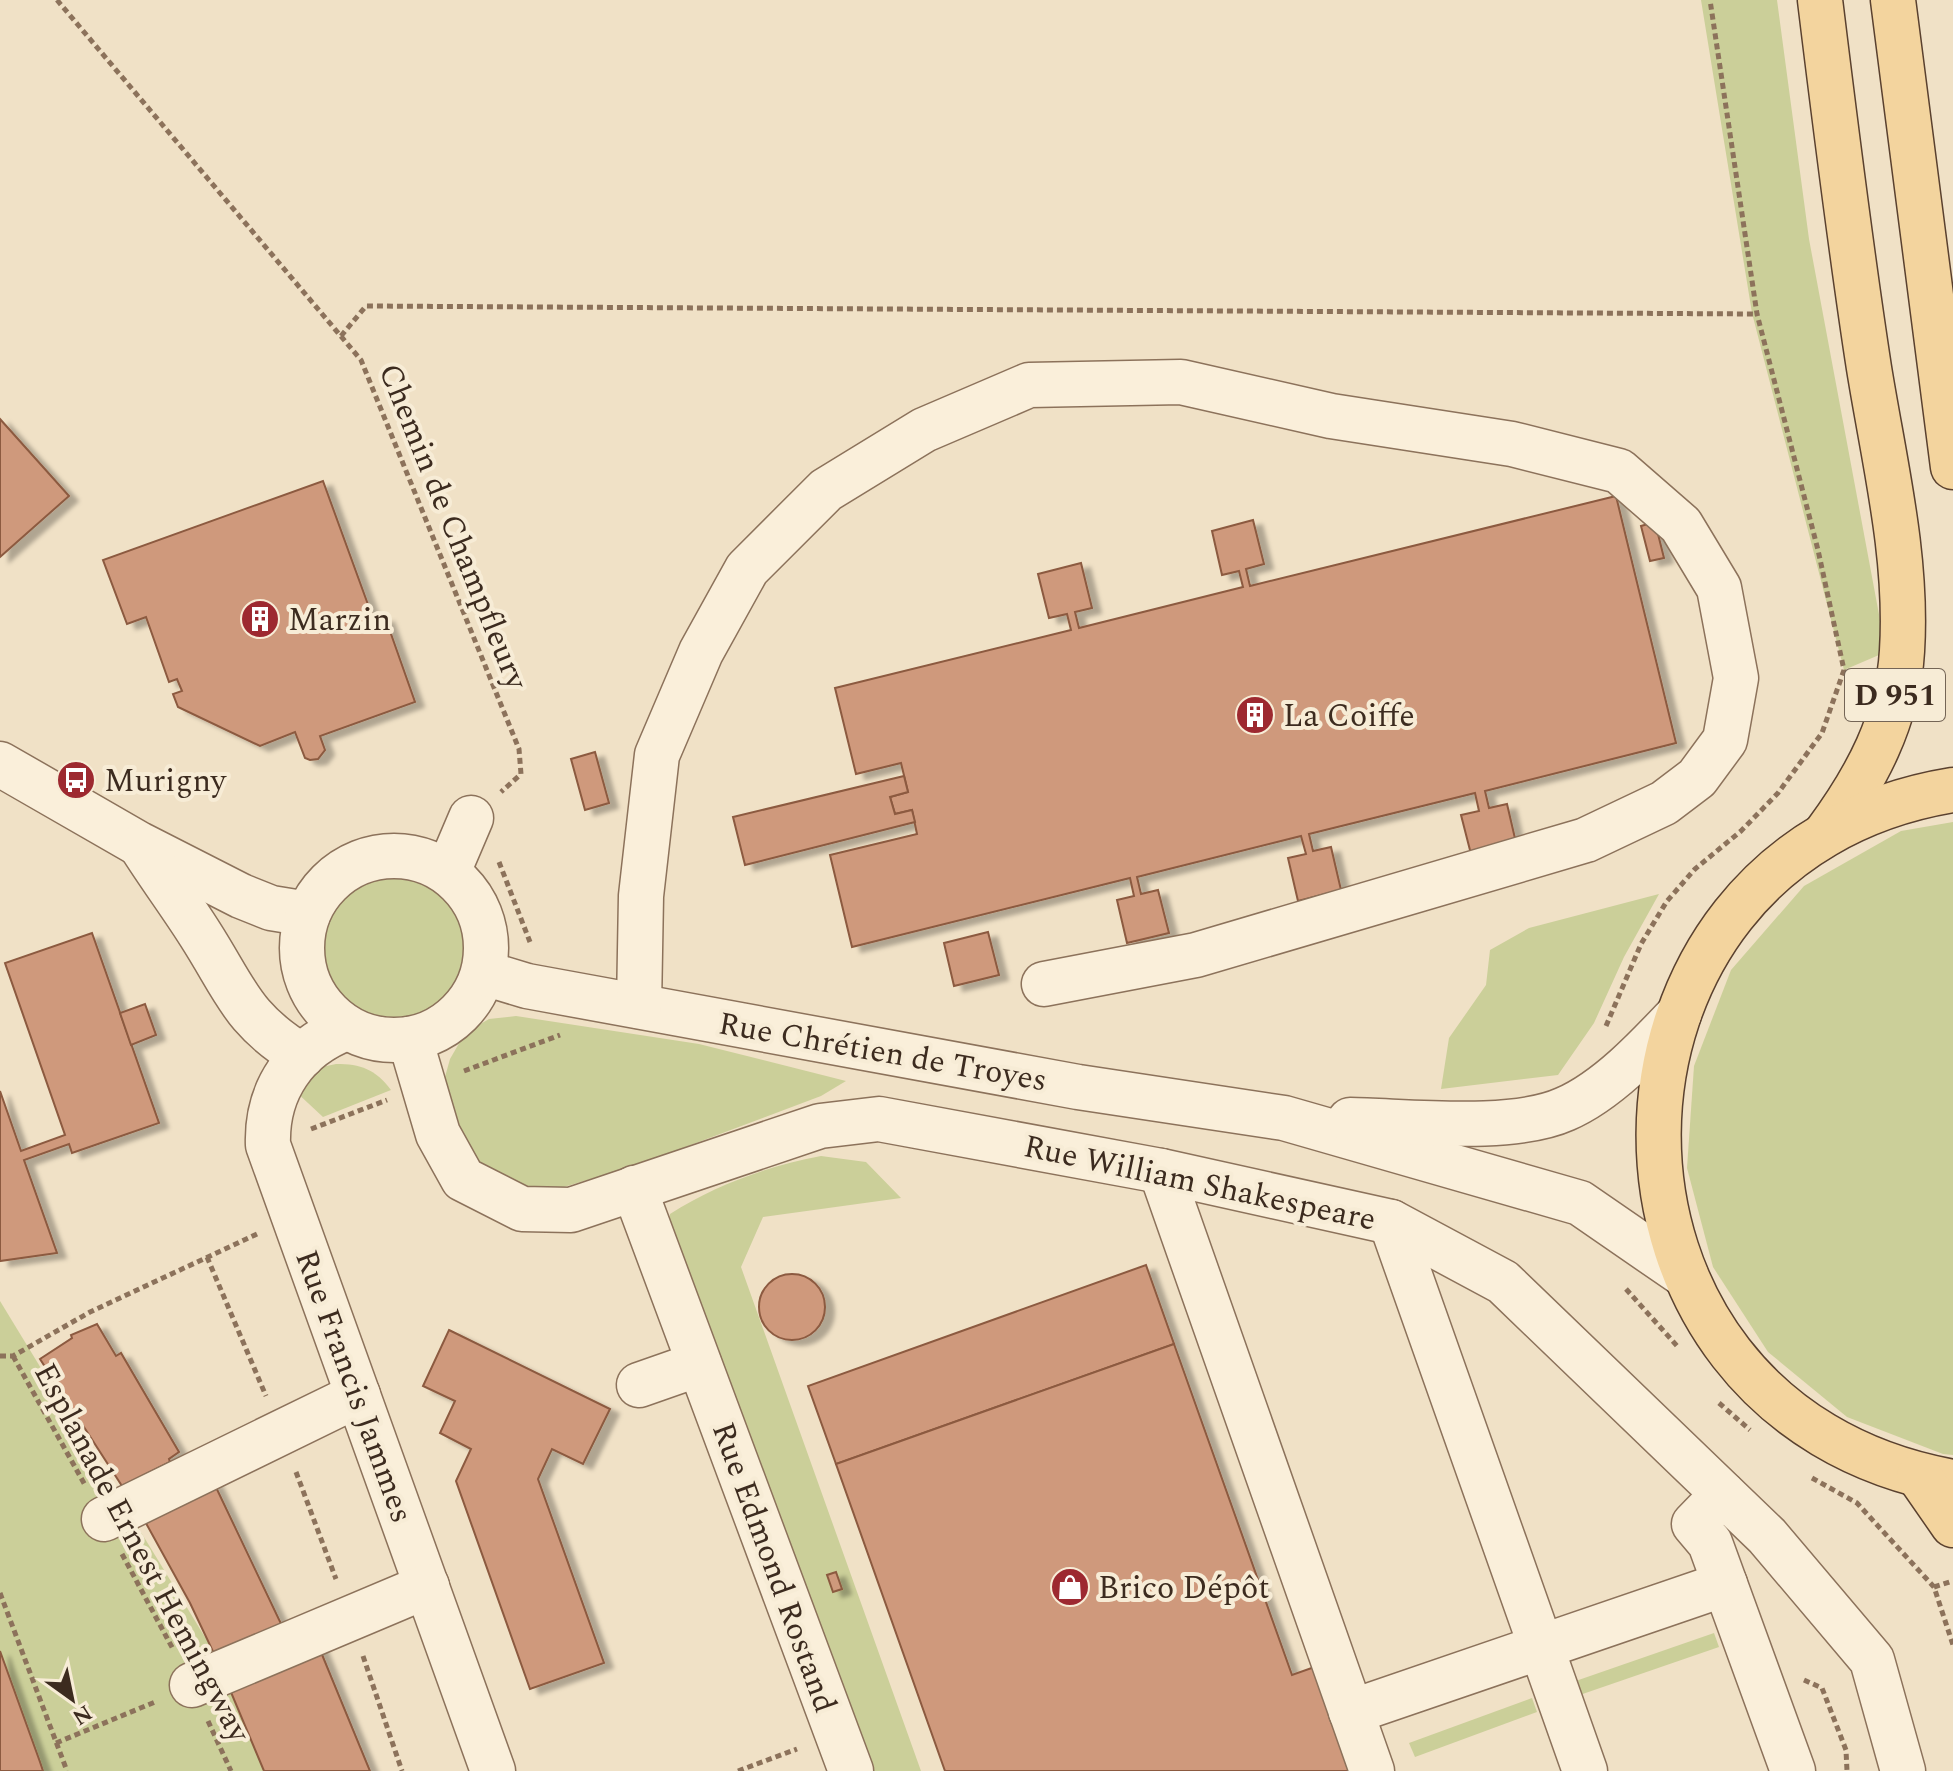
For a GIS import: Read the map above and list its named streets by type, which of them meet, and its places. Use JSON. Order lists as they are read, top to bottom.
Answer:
{
  "streets": {
    "main road": ["D 951"],
    "street": [
      "Rue Chrétien de Troyes",
      "Rue William Shakespeare",
      "Rue Francis Jammes",
      "Rue Edmond Rostand"
    ],
    "path": ["Chemin de Champfleury", "Esplanade Ernest Hemingway"]
  },
  "crossings": [
    ["Rue Chrétien de Troyes", "Rue Francis Jammes"],
    ["Rue William Shakespeare", "Rue Edmond Rostand"]
  ],
  "places": {
    "building": ["Marzin", "La Coiffe"],
    "bus stop": ["Murigny"],
    "shop": ["Brico Dépôt"]
  },
  "north": "bottom right"
}
